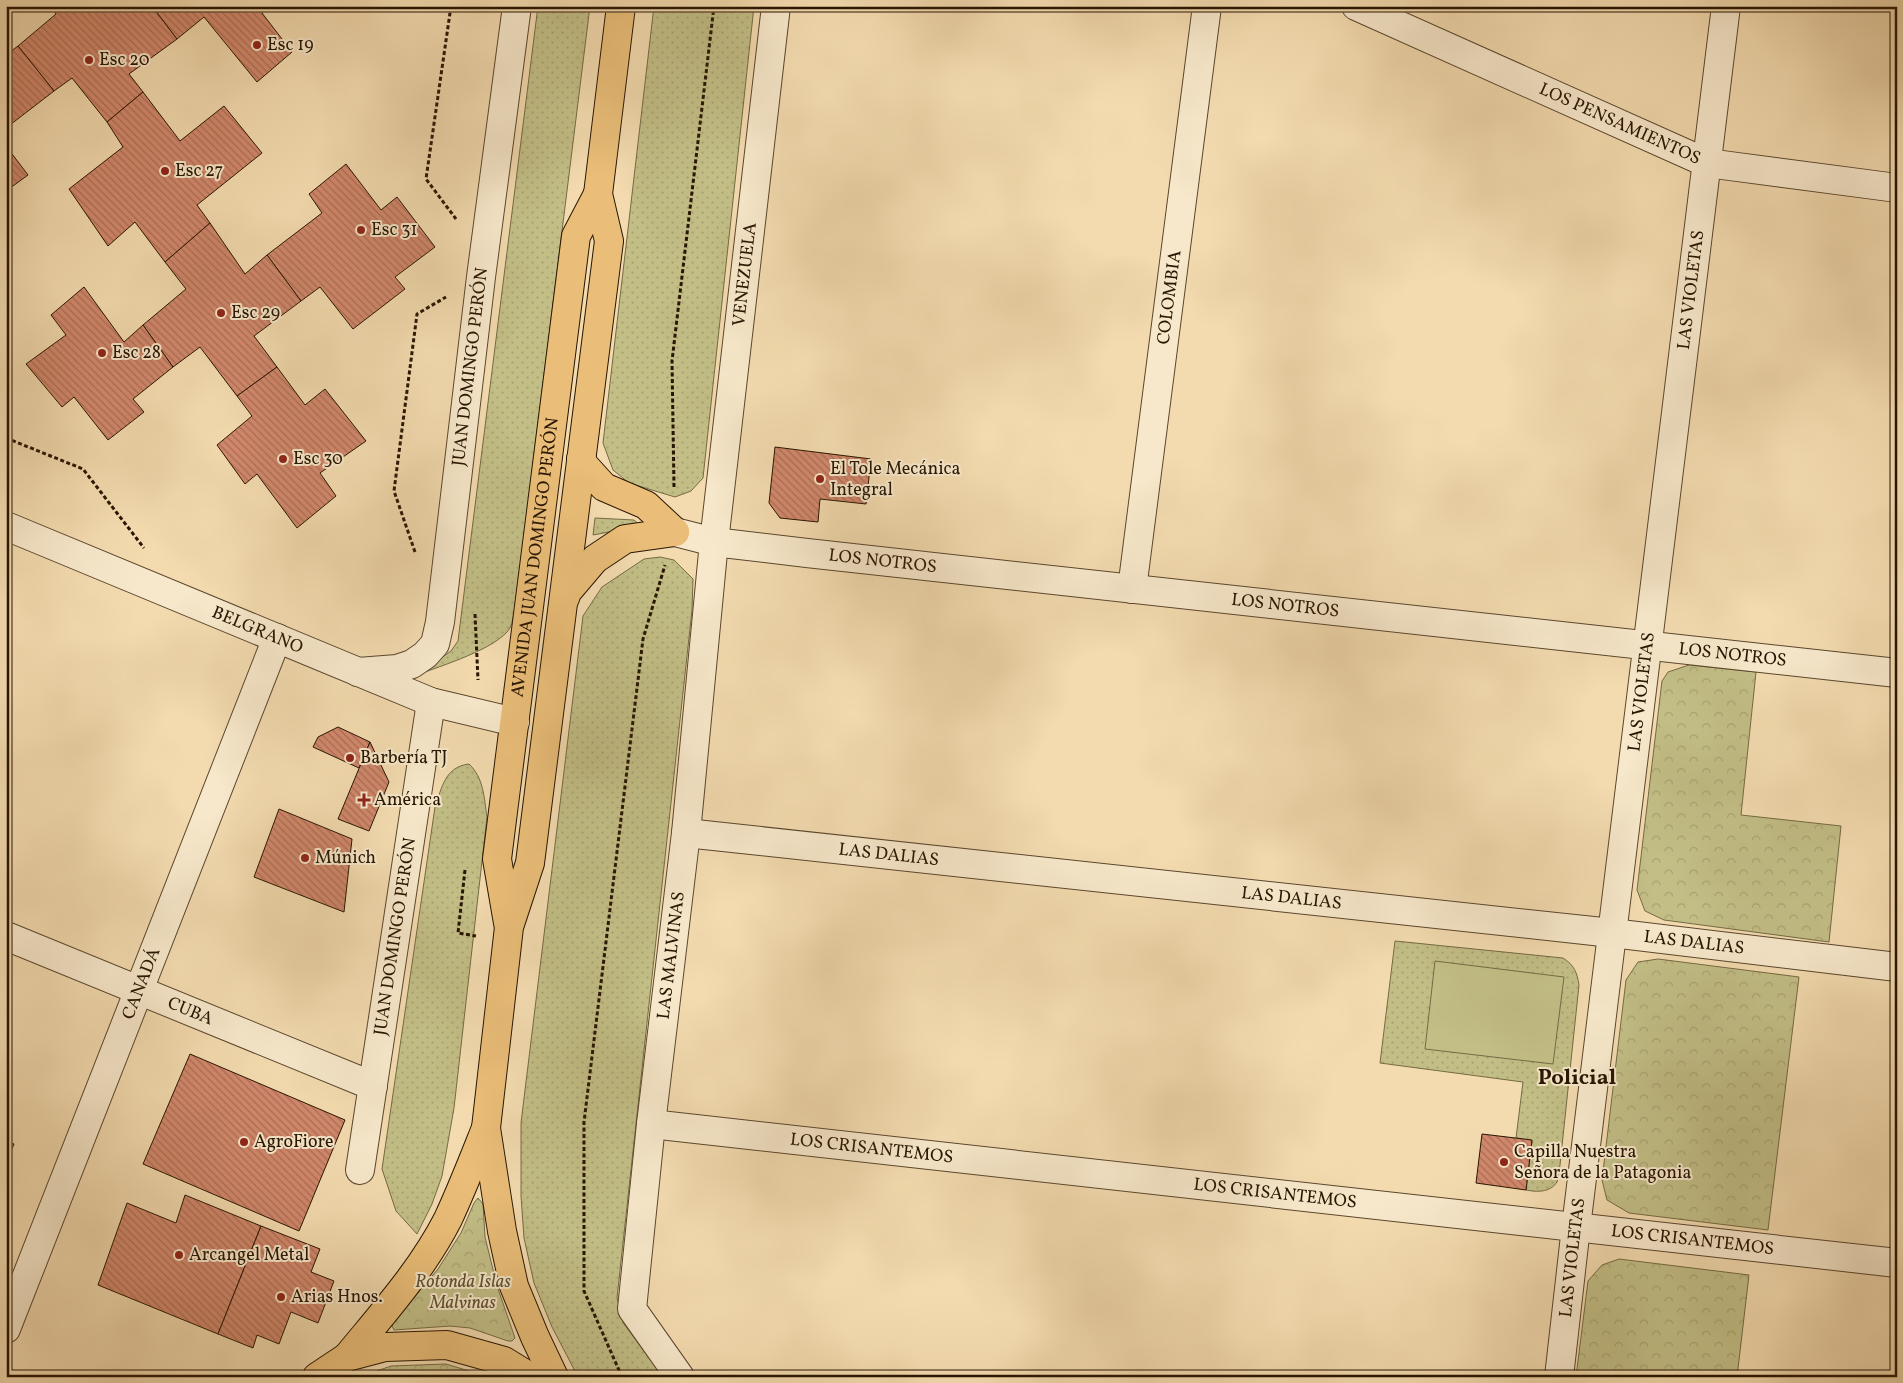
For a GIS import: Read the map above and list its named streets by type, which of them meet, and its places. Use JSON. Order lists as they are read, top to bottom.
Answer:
{
  "streets": {
    "main road": ["AVENIDA JUAN DOMINGO PERÓN"],
    "street": [
      "LOS PENSAMIENTOS",
      "VENEZUELA",
      "LAS VIOLETAS",
      "COLOMBIA",
      "JUAN DOMINGO PERÓN",
      "LOS NOTROS",
      "BELGRANO",
      "LAS DALIAS",
      "LAS MALVINAS",
      "CANADÁ",
      "CUBA",
      "LOS CRISANTEMOS"
    ]
  },
  "crossings": [
    ["LOS PENSAMIENTOS", "LAS VIOLETAS"],
    ["VENEZUELA", "LOS NOTROS"],
    ["VENEZUELA", "LAS MALVINAS"],
    ["LAS VIOLETAS", "LOS NOTROS"],
    ["LAS VIOLETAS", "LAS DALIAS"],
    ["LAS VIOLETAS", "LOS CRISANTEMOS"],
    ["COLOMBIA", "LOS NOTROS"],
    ["JUAN DOMINGO PERÓN", "BELGRANO"],
    ["JUAN DOMINGO PERÓN", "CUBA"],
    ["AVENIDA JUAN DOMINGO PERÓN", "BELGRANO"],
    ["LOS NOTROS", "LAS MALVINAS"],
    ["BELGRANO", "CANADÁ"],
    ["LAS DALIAS", "LAS MALVINAS"],
    ["LAS MALVINAS", "LOS CRISANTEMOS"],
    ["CANADÁ", "CUBA"]
  ],
  "districts": ["Policial"],
  "parks": ["Rotonda Islas Malvinas"],
  "places": {
    "other": [
      "Esc 19",
      "Esc 20",
      "Esc 27",
      "Esc 31",
      "Esc 29",
      "Esc 28",
      "Esc 30",
      "El Tole Mecánica Integral",
      "Barbería TJ",
      "Múnich",
      "AgroFiore",
      "Capilla Nuestra Señora de la Patagonia",
      "Arcangel Metal",
      "Arias Hnos."
    ],
    "health": ["América"]
  }
}
